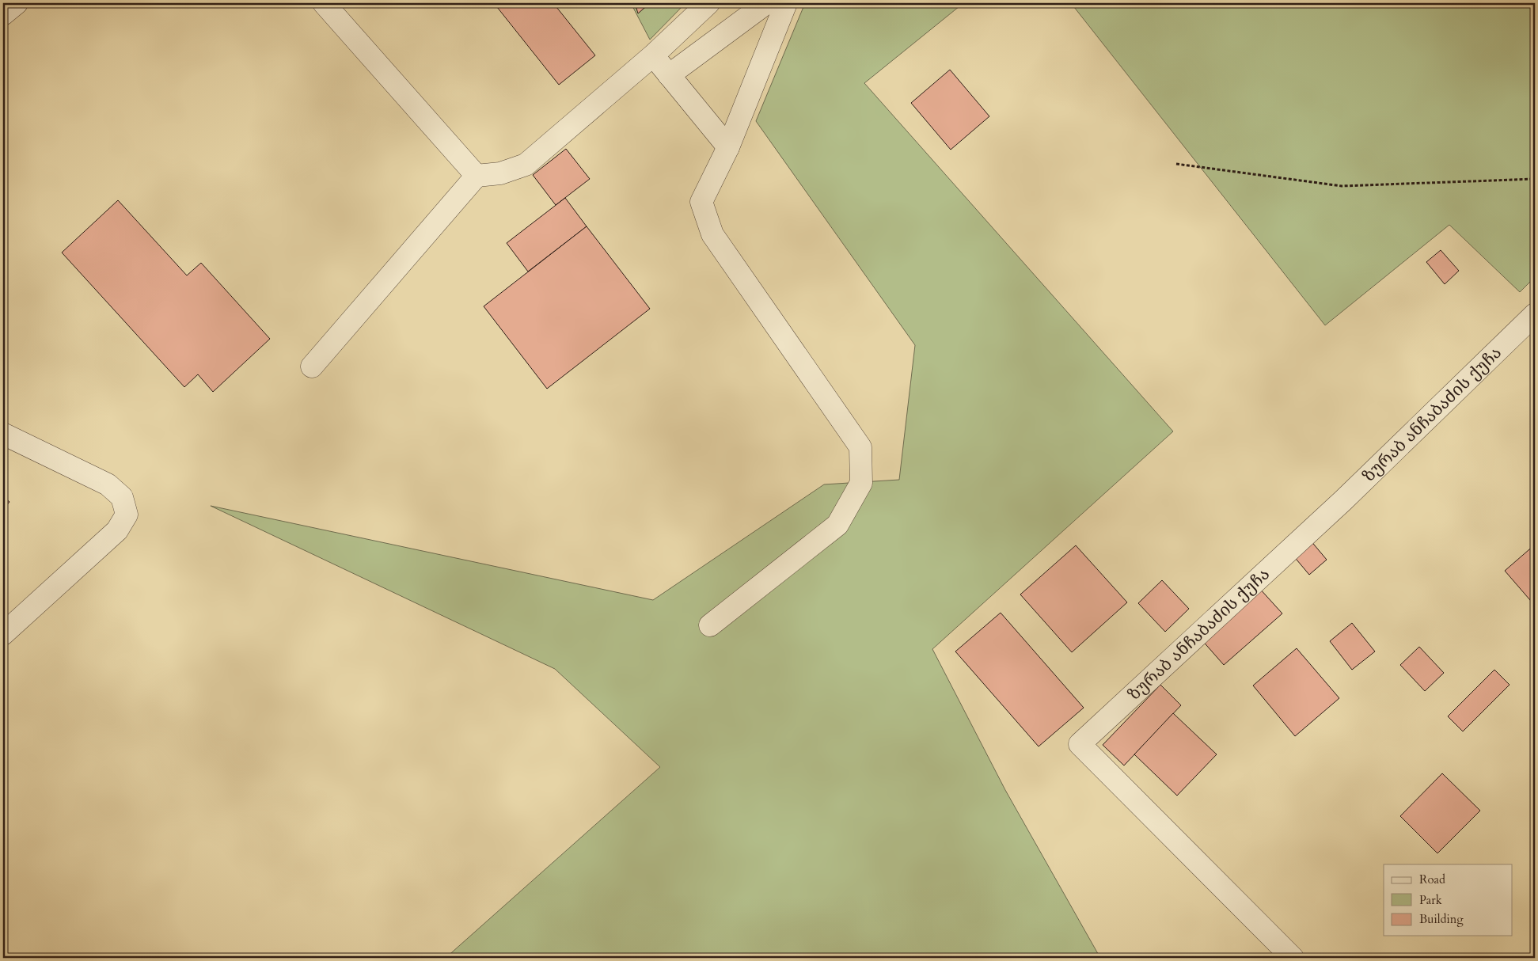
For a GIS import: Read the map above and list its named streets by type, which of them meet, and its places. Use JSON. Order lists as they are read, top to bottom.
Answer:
{
  "streets": {
    "street": ["ზურაბ ანჩაბაძის ქუჩა"]
  },
  "legend": ["Road", "Park", "Building"]
}
